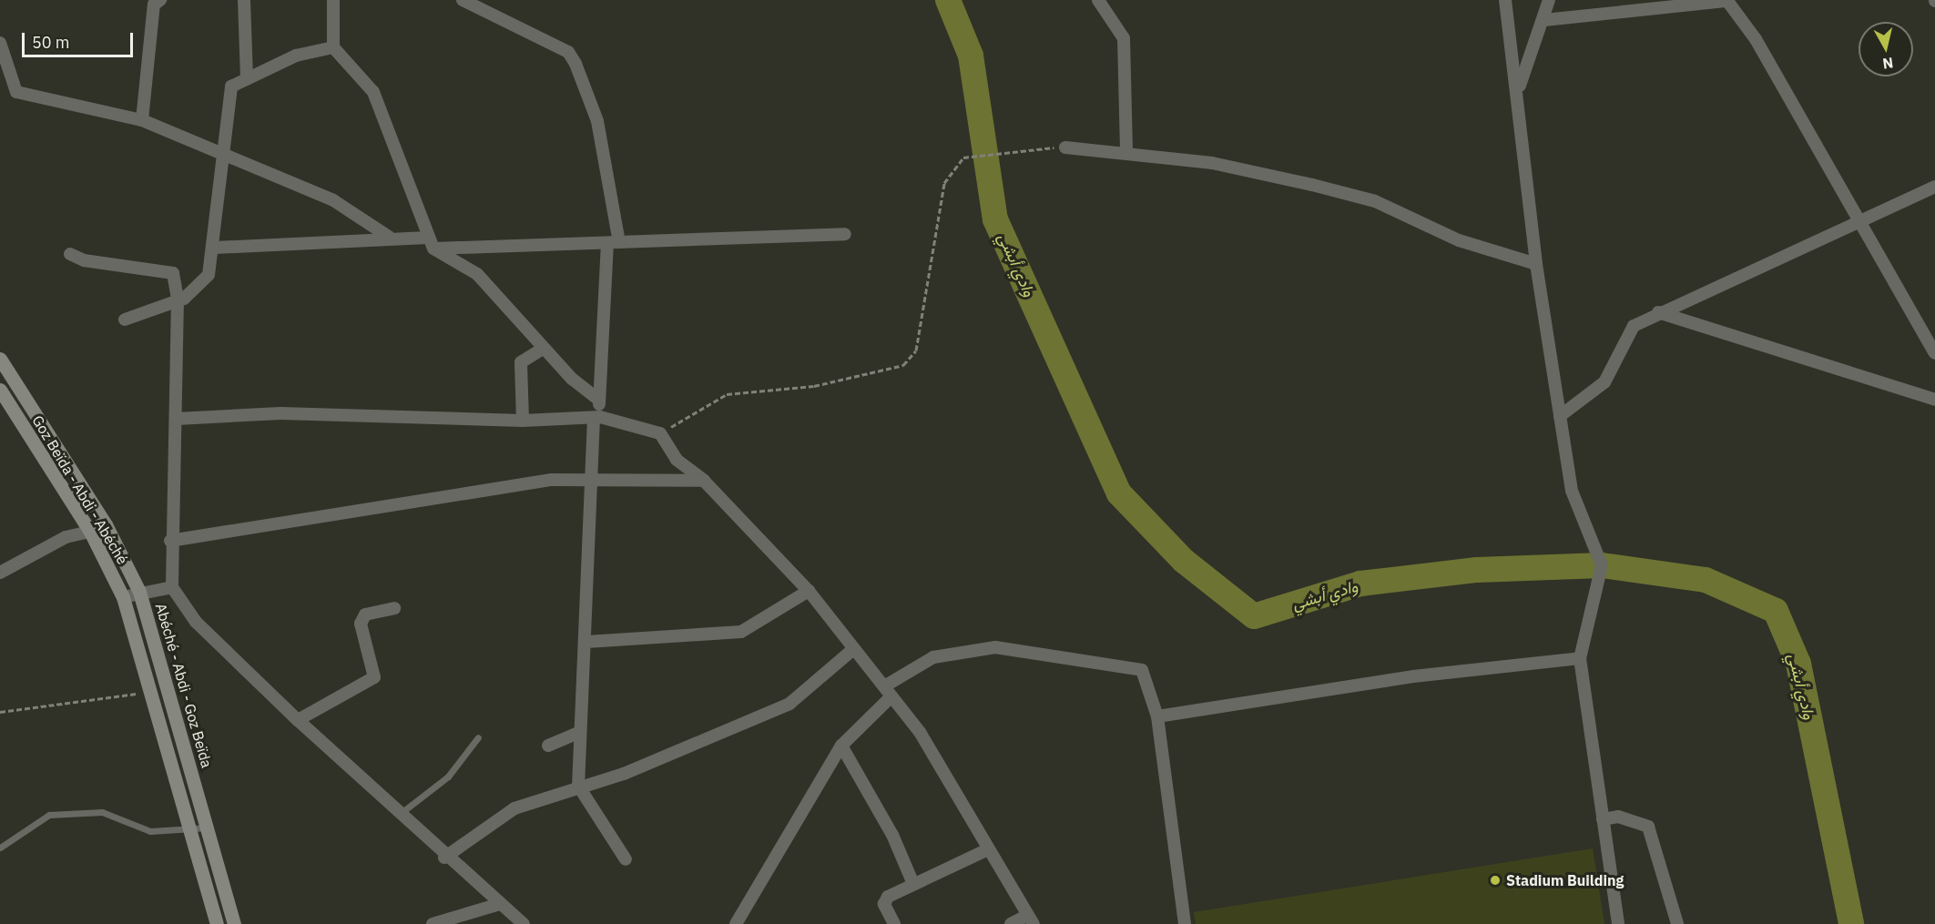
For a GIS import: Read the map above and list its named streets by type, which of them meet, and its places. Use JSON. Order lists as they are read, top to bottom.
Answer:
{
  "streets": {
    "main road": ["Goz Beïda - Abdi - Abéché", "Abéché - Abdi - Goz Beïda"]
  },
  "water": ["وادي أبشي"],
  "places": ["Stadium Building"],
  "scale_bar": "50 m",
  "north": "bottom"
}
